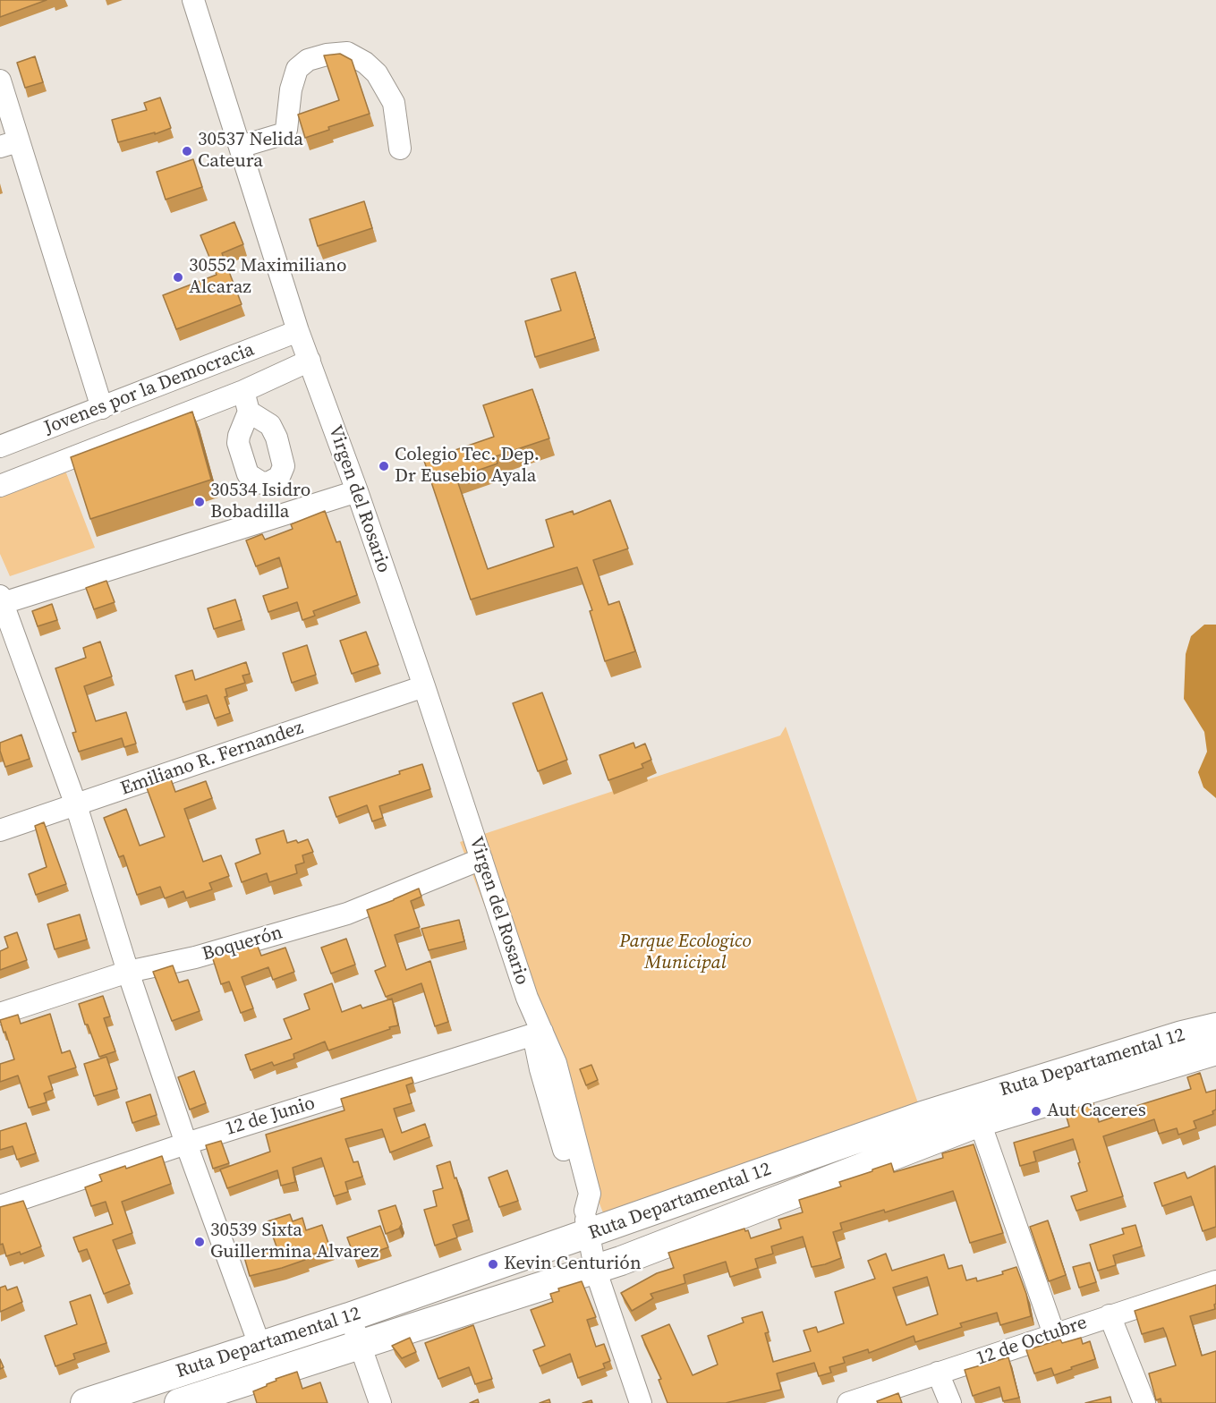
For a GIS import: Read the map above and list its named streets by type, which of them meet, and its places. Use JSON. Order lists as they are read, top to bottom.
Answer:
{
  "streets": {
    "main road": ["Ruta Departamental 12"],
    "street": [
      "Jovenes por la Democracia",
      "Virgen del Rosario",
      "Emiliano R. Fernandez",
      "Boquerón",
      "12 de Junio",
      "12 de Octubre"
    ]
  },
  "crossings": [
    ["Jovenes por la Democracia", "Virgen del Rosario"],
    ["Virgen del Rosario", "Emiliano R. Fernandez"],
    ["Virgen del Rosario", "Boquerón"],
    ["Virgen del Rosario", "Ruta Departamental 12"],
    ["Virgen del Rosario", "12 de Junio"]
  ],
  "parks": ["Parque Ecologico Municipal"],
  "places": [
    "30537 Nelida Cateura",
    "30552 Maximiliano Alcaraz",
    "Colegio Tec. Dep. Dr Eusebio Ayala",
    "30534 Isidro Bobadilla",
    "Aut Caceres",
    "30539 Sixta Guillermina Alvarez",
    "Kevin Centurión"
  ]
}
